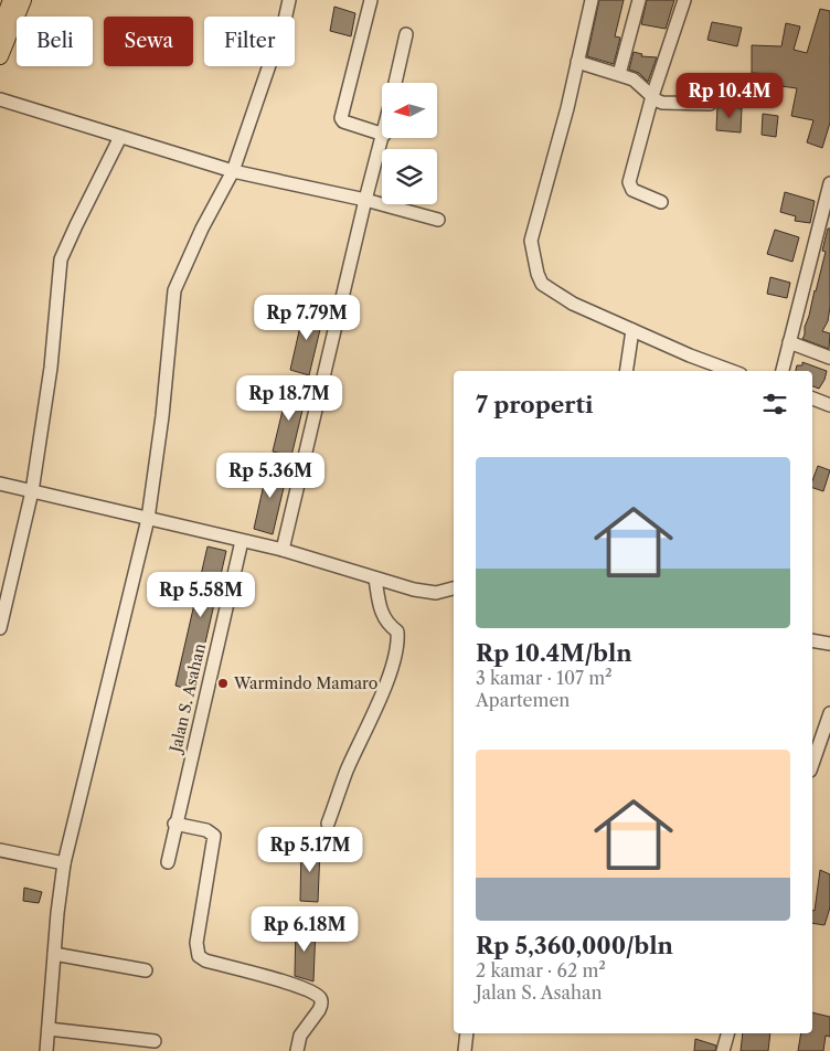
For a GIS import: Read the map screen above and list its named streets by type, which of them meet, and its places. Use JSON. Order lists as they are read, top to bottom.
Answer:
{
  "streets": {
    "street": ["Jalan S. Asahan"]
  },
  "places": ["Warmindo Mamaro"],
  "north": "left",
  "page": {
    "chip": ["Beli", "Sewa", "Filter"],
    "price": [
      "Rp 10.4M",
      "Rp 7.79M",
      "Rp 18.7M",
      "Rp 5.36M",
      "Rp 5.58M",
      "Rp 5.17M",
      "Rp 6.18M"
    ],
    "heading": "7 properti",
    "list": [
      {
        "name": "Rp 10.4M/bln",
        "note": "3 kamar · 107 m² · Apartemen"
      },
      {
        "name": "Rp 5,360,000/bln",
        "note": "2 kamar · 62 m² · Jalan S. Asahan"
      }
    ]
  }
}
